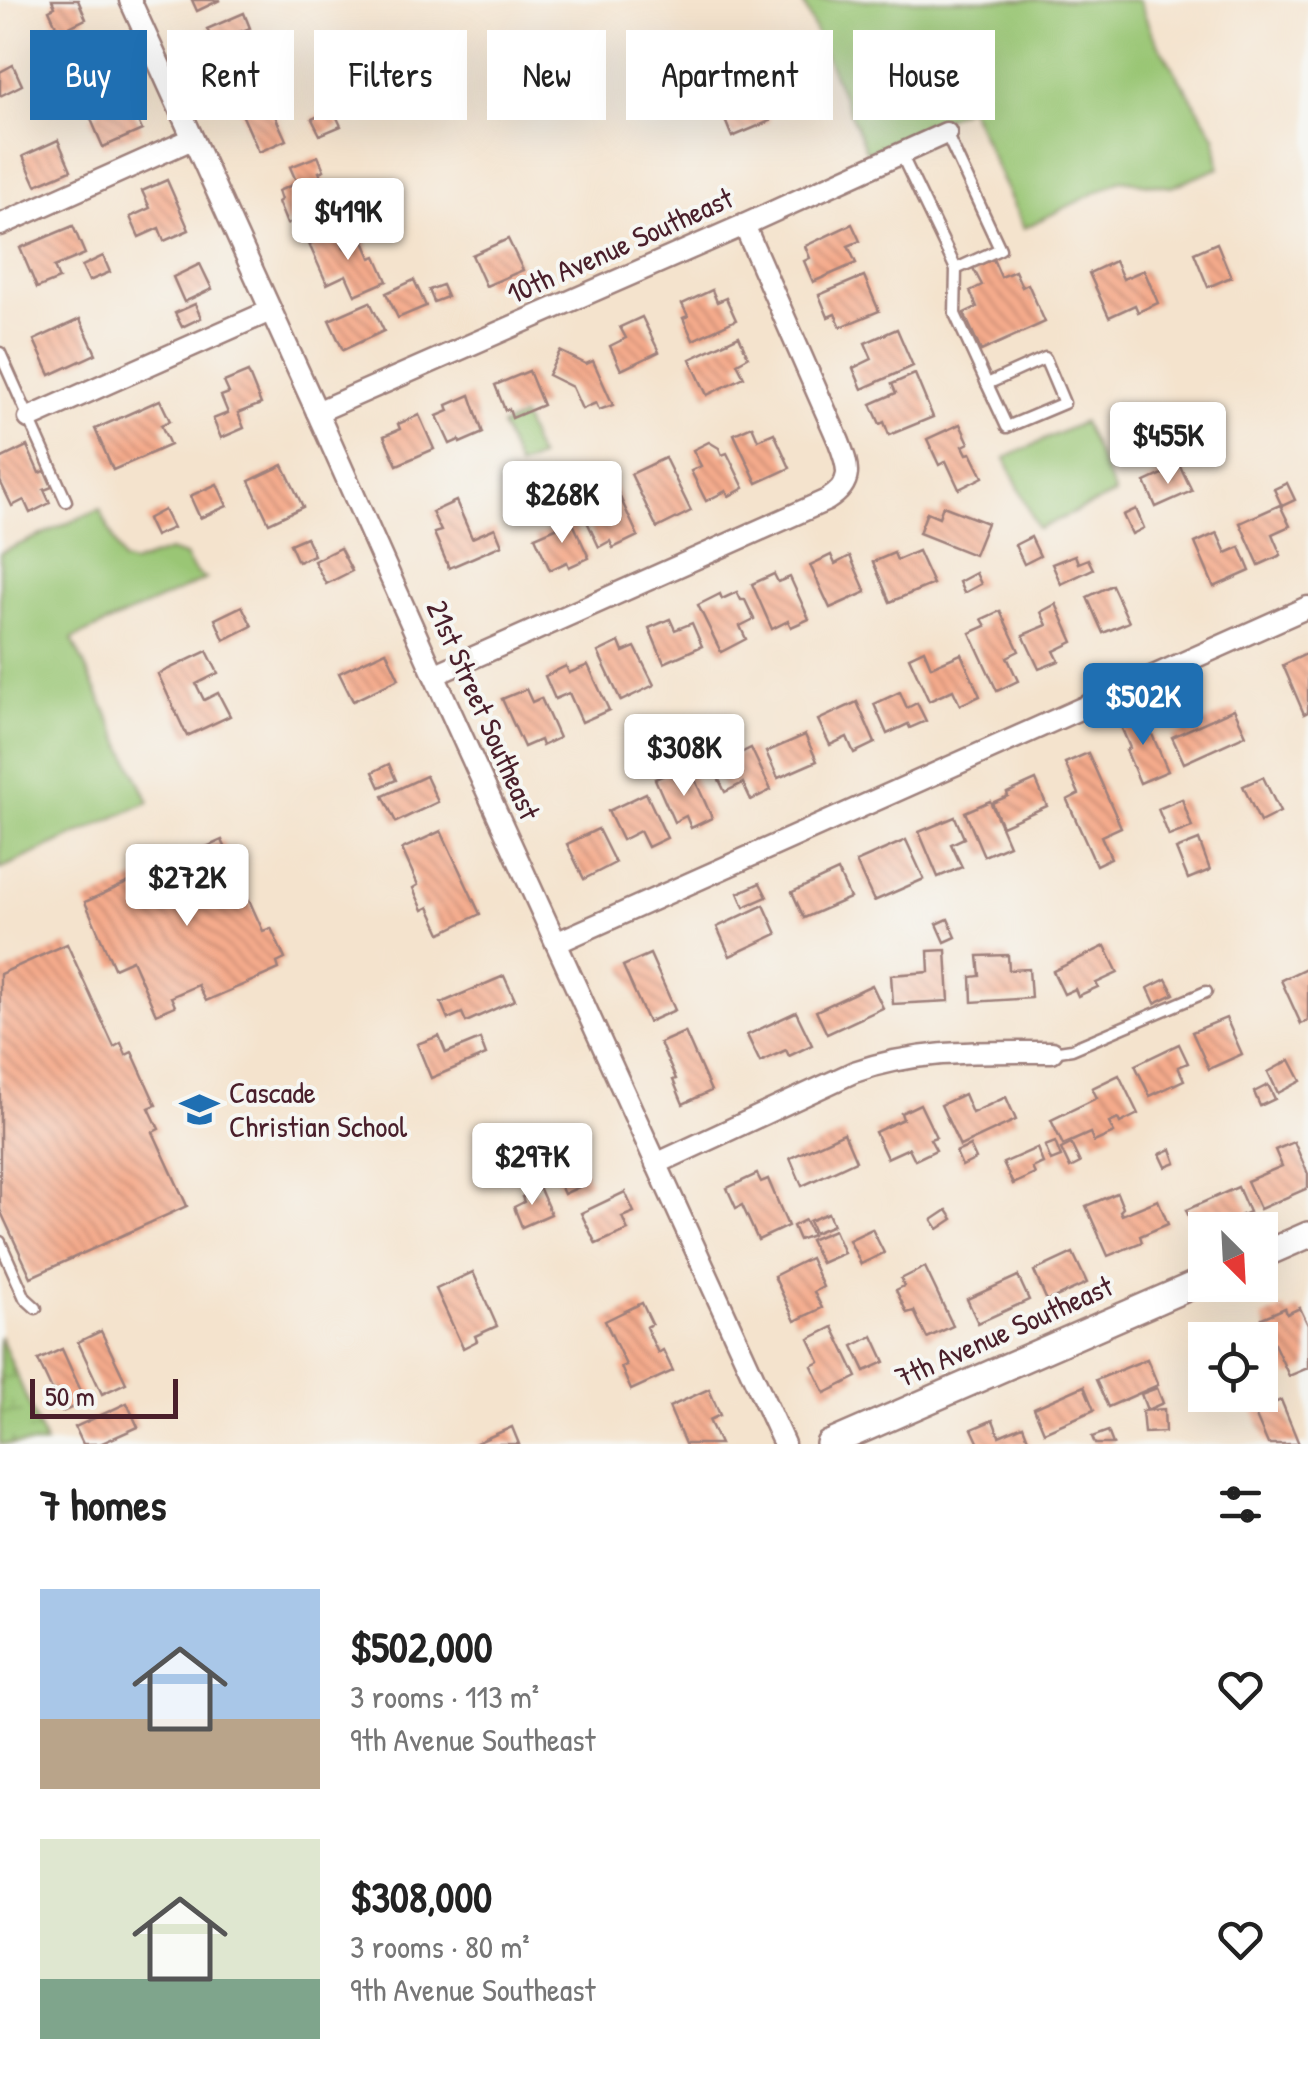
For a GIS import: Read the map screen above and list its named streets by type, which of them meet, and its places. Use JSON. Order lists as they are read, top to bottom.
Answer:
{
  "streets": {
    "street": ["10th Avenue Southeast", "21st Street Southeast", "7th Avenue Southeast"]
  },
  "crossings": [
    ["10th Avenue Southeast", "21st Street Southeast"]
  ],
  "places": {
    "school or university": ["Cascade Christian School"]
  },
  "scale_bar": "50 m",
  "north": "bottom right",
  "page": {
    "chip": [
      "Buy",
      "Rent",
      "Filters",
      "New",
      "Apartment",
      "House"
    ],
    "price": [
      "$419K",
      "$455K",
      "$268K",
      "$502K",
      "$308K",
      "$272K",
      "$297K"
    ],
    "scale": "50 m",
    "heading": "7 homes",
    "list": [
      {
        "name": "$502,000",
        "note": "3 rooms · 113 m² · 9th Avenue Southeast"
      },
      {
        "name": "$308,000",
        "note": "3 rooms · 80 m² · 9th Avenue Southeast"
      }
    ]
  }
}
